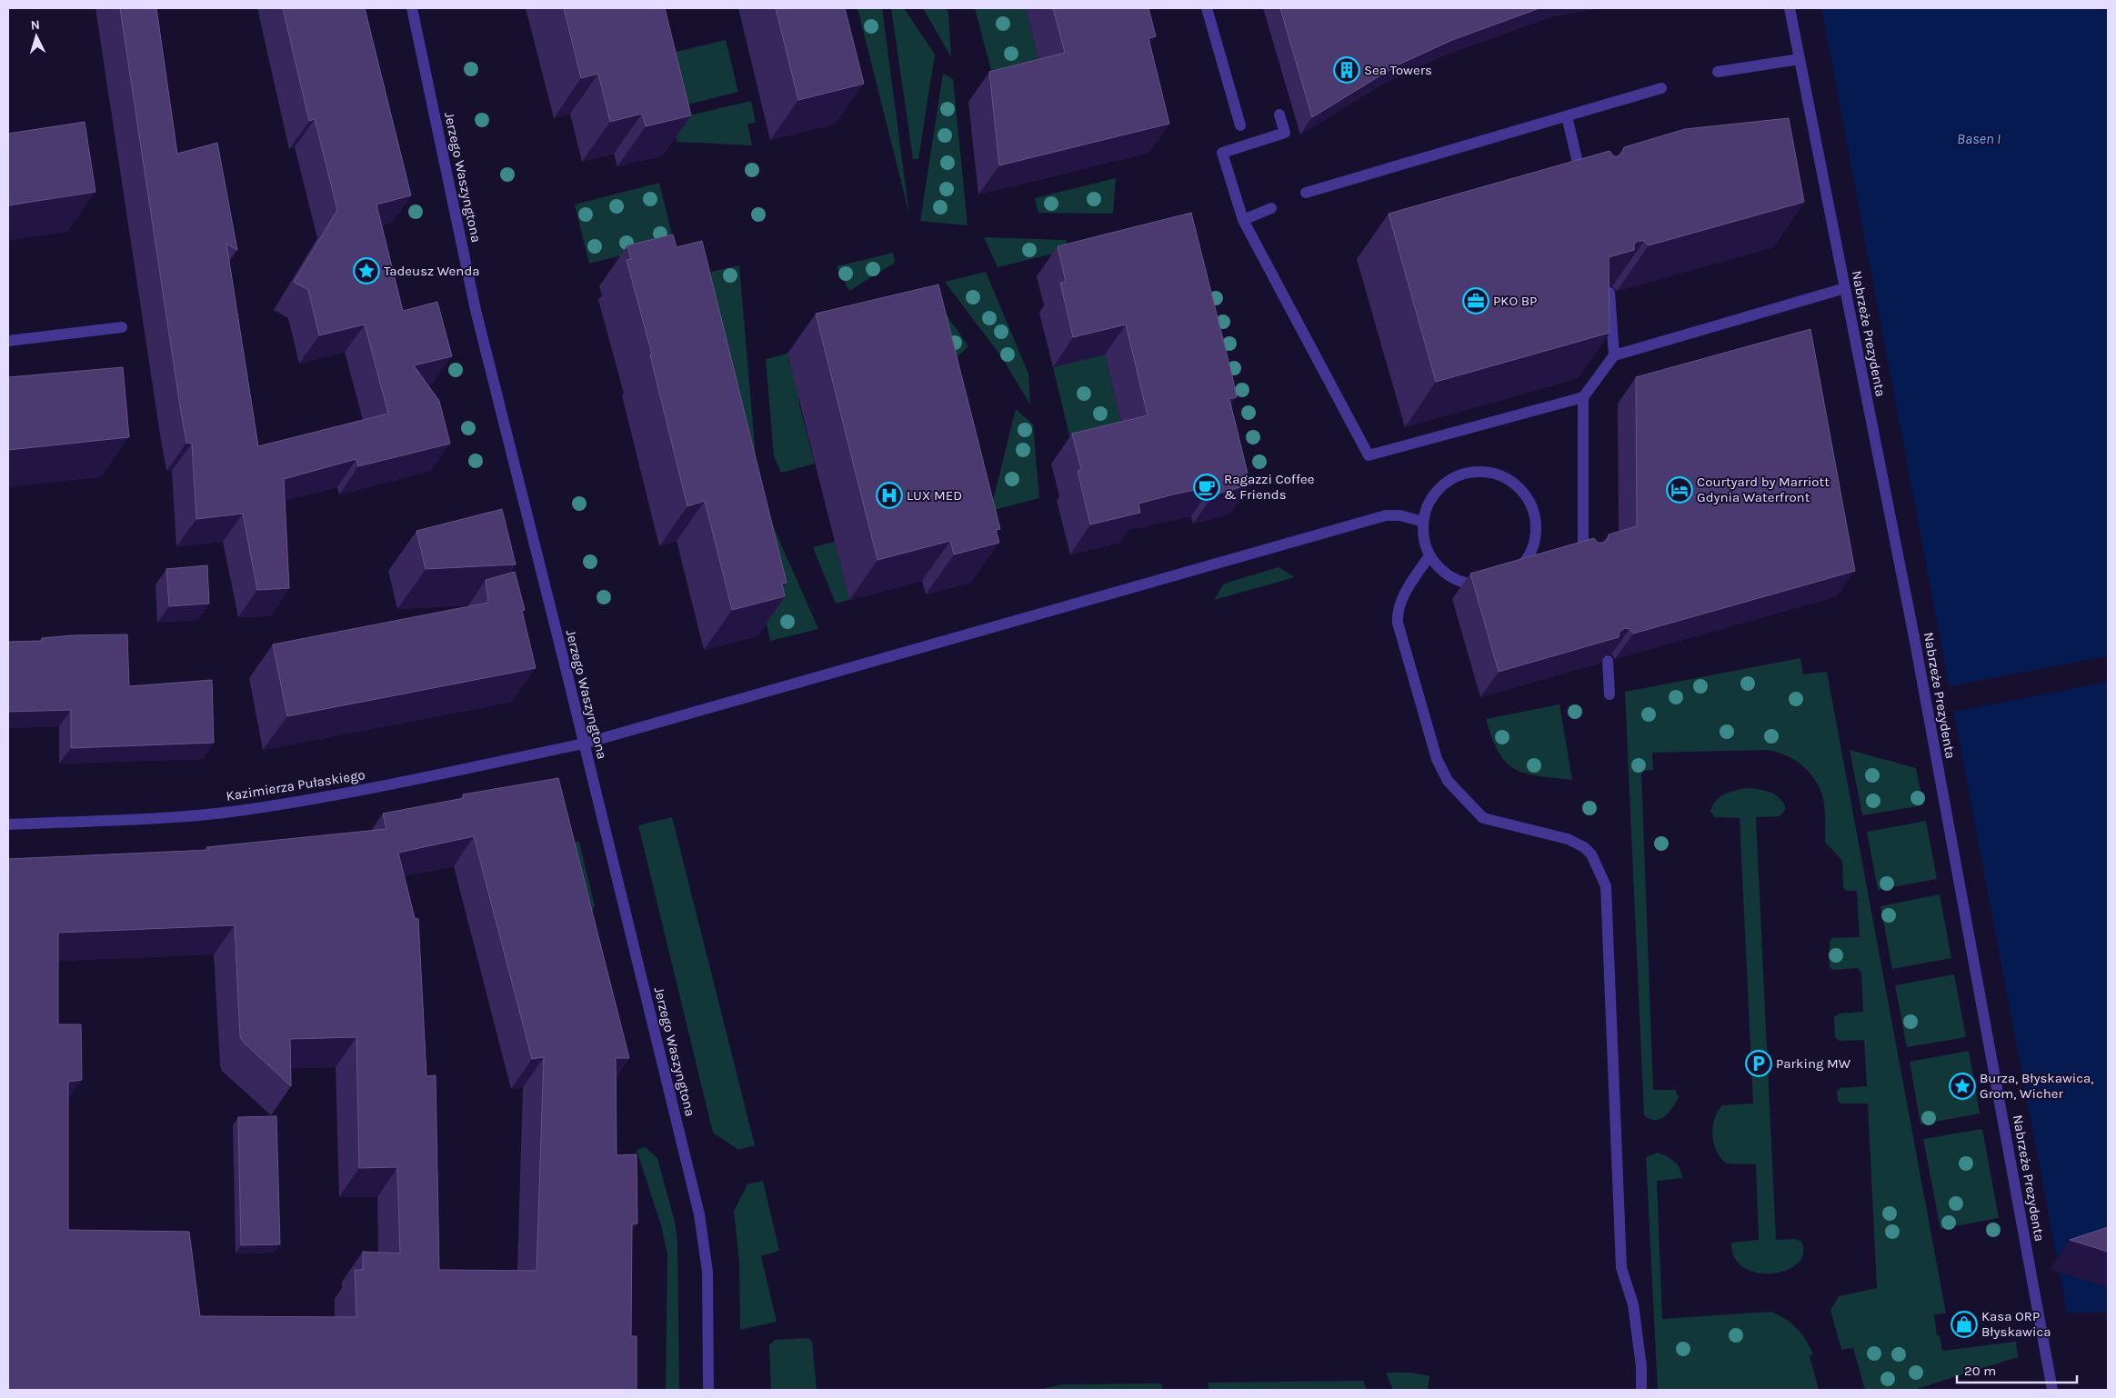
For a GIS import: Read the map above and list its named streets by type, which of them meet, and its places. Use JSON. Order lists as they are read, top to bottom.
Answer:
{
  "streets": {
    "street": ["Jerzego Waszyngtona", "Nabrzeże Prezydenta", "Kazimierza Pułaskiego"]
  },
  "crossings": [
    ["Jerzego Waszyngtona", "Kazimierza Pułaskiego"]
  ],
  "water": ["Basen I"],
  "places": {
    "building": ["Sea Towers"],
    "place": ["Tadeusz Wenda", "Burza, Błyskawica, Grom, Wicher"],
    "office": ["PKO BP"],
    "cafe": ["Ragazzi Coffee & Friends"],
    "hotel": ["Courtyard by Marriott Gdynia Waterfront"],
    "hospital": ["LUX MED"],
    "parking": ["Parking MW"],
    "shop": ["Kasa ORP Błyskawica"]
  },
  "scale_bar": "20 m",
  "north": "top"
}
